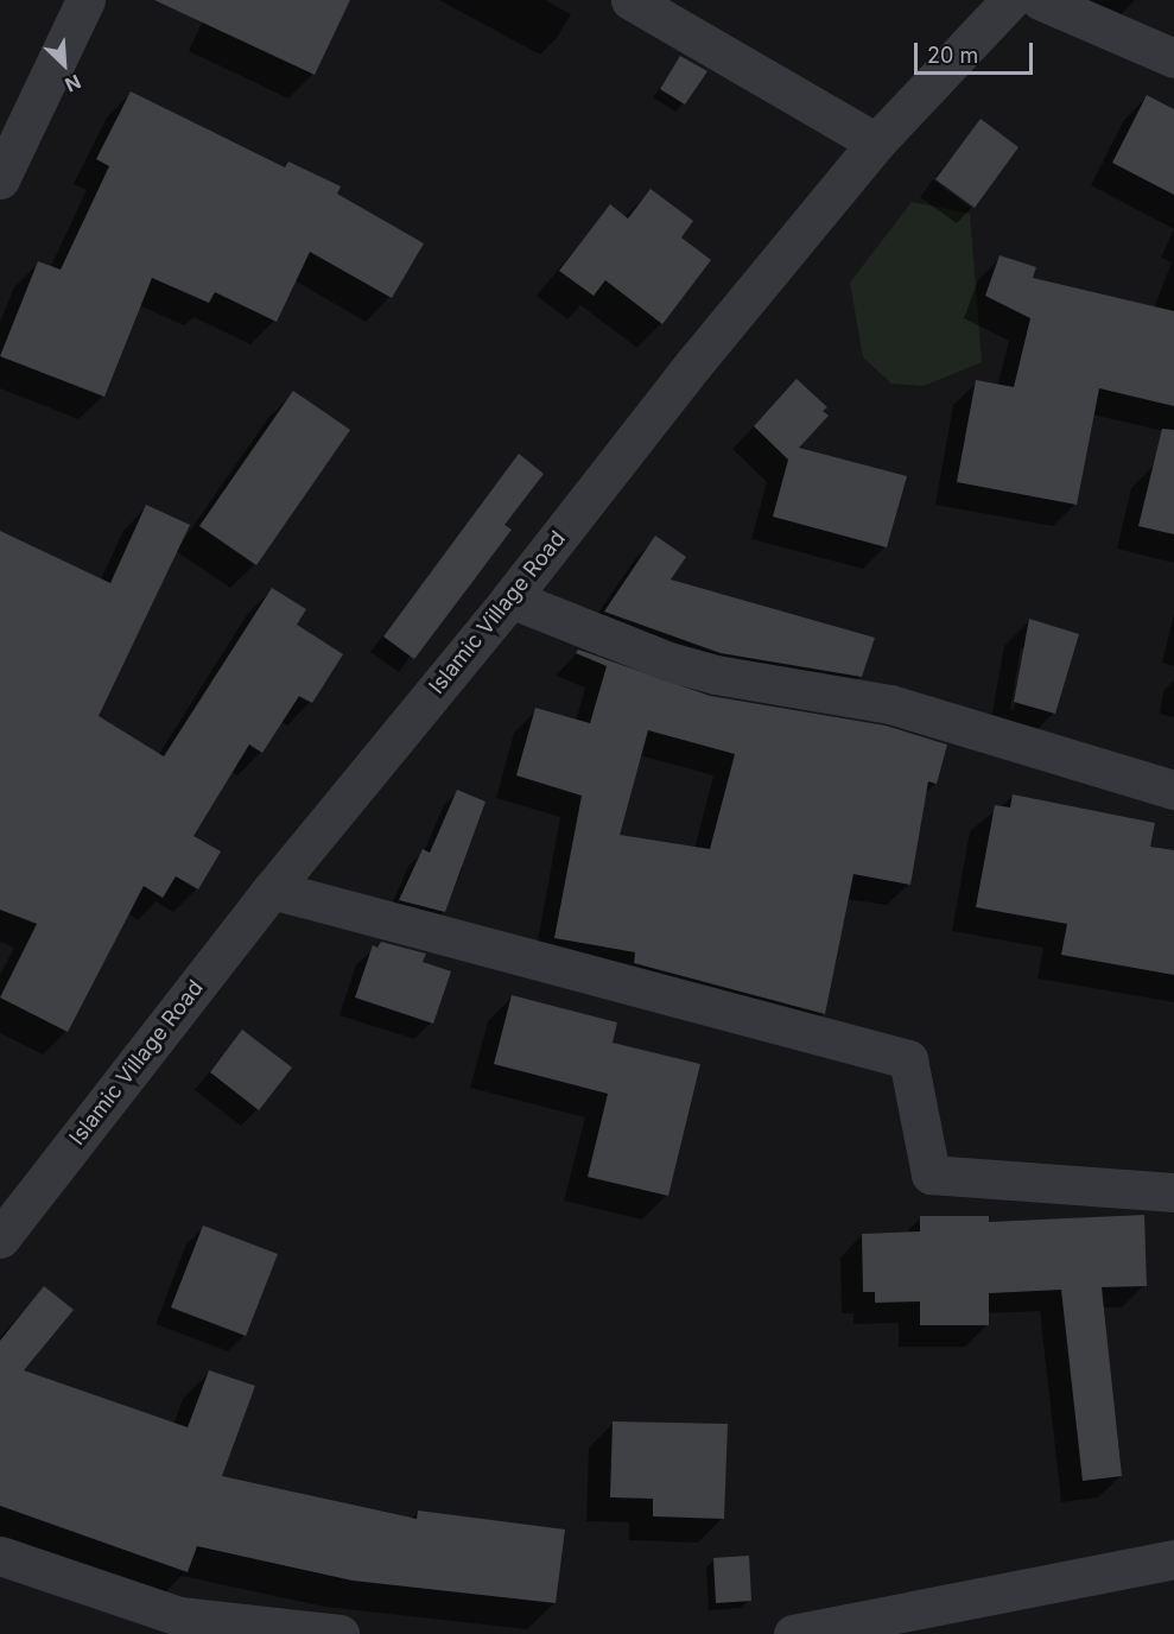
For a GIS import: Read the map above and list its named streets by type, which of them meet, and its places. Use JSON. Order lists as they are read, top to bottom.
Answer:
{
  "streets": {
    "street": ["Islamic Village Road"]
  },
  "scale_bar": "20 m",
  "north": "bottom right"
}
